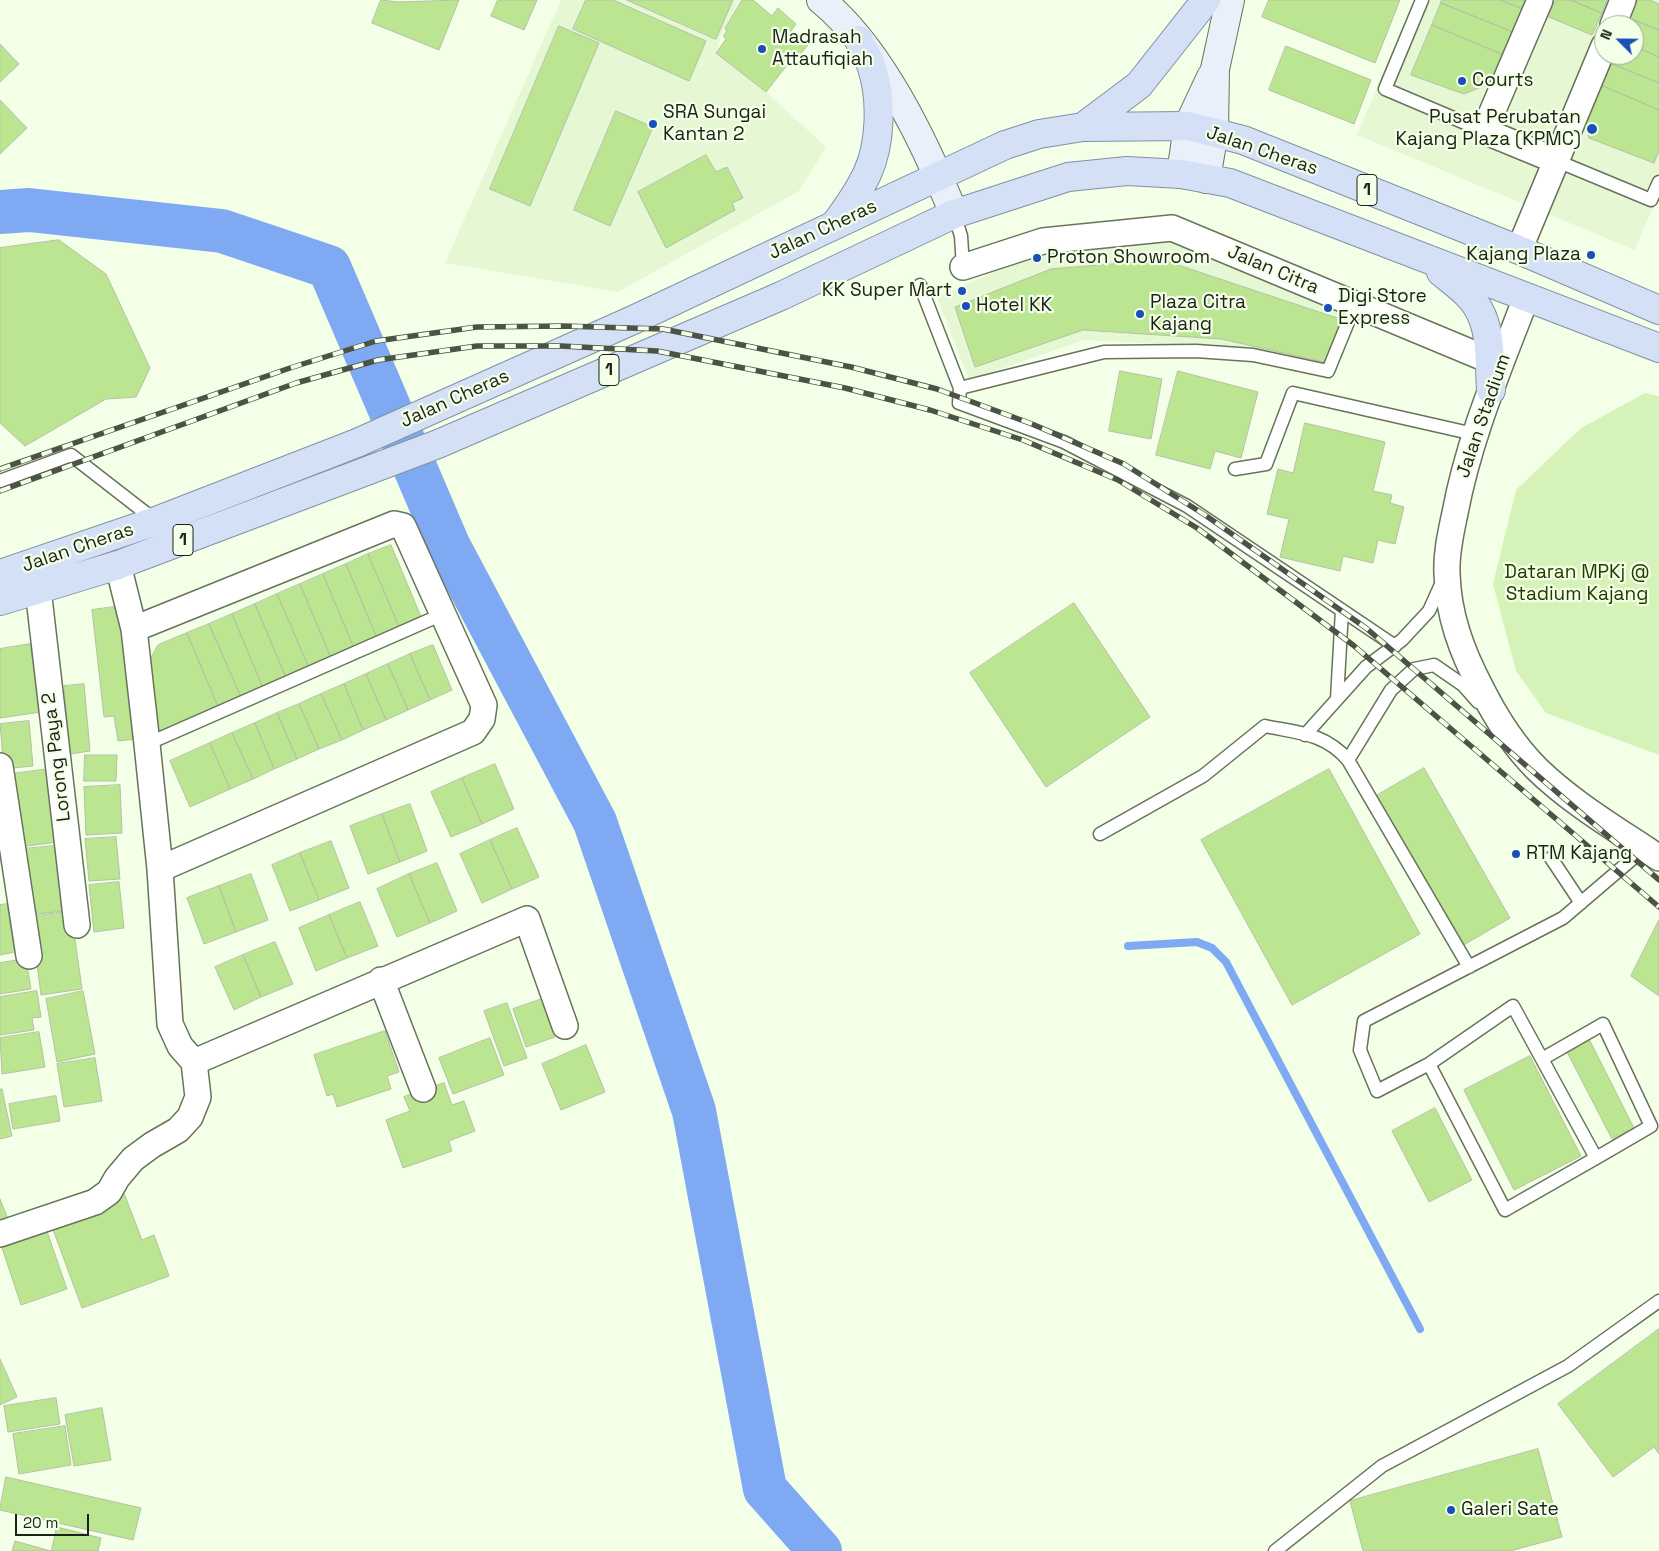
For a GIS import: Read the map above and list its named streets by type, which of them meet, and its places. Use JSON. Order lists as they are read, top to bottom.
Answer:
{
  "streets": {
    "main road": ["Jalan Cheras", "1"],
    "street": ["Jalan Citra", "Jalan Stadium", "Lorong Paya 2"]
  },
  "crossings": [
    ["Jalan Cheras", "Jalan Stadium"],
    ["Jalan Cheras", "Lorong Paya 2"]
  ],
  "parks": ["Dataran MPKj @ Stadium Kajang"],
  "places": [
    "Madrasah Attaufiqiah",
    "Courts",
    "SRA Sungai Kantan 2",
    "Pusat Perubatan Kajang Plaza (KPMC)",
    "Kajang Plaza",
    "Proton Showroom",
    "KK Super Mart",
    "Hotel KK",
    "Digi Store Express",
    "Plaza Citra Kajang",
    "RTM Kajang",
    "Galeri Sate"
  ],
  "scale_bar": "20 m",
  "north": "top left"
}
